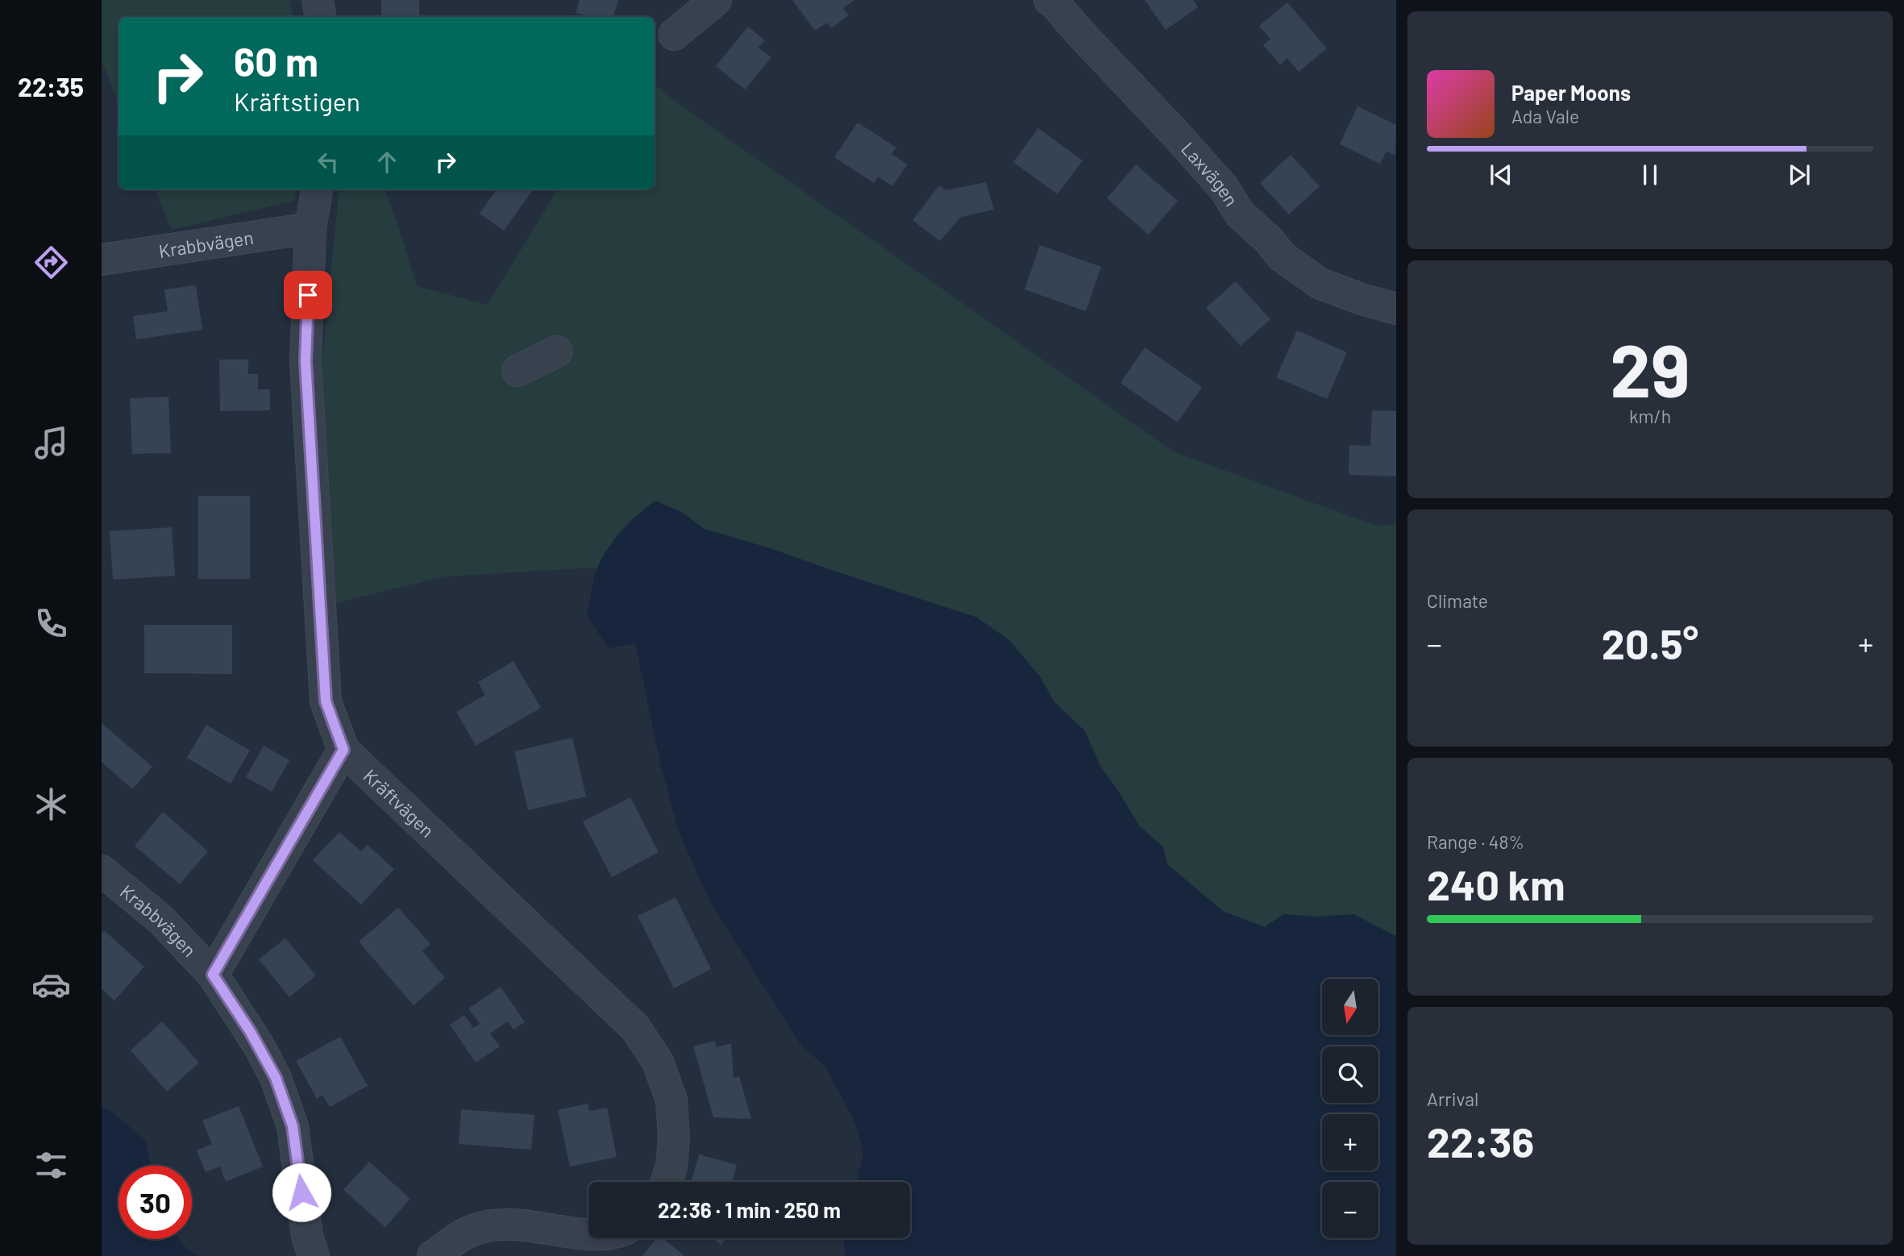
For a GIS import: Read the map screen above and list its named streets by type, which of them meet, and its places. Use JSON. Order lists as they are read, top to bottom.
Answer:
{
  "streets": {
    "street": ["Laxvägen", "Krabbvägen", "Kräftvägen"]
  },
  "crossings": [
    ["Krabbvägen", "Kräftvägen"]
  ],
  "north": "bottom",
  "page": {
    "tabs": "22:35",
    "turn": ["60 m", "Kräftstigen"],
    "song": ["Paper Moons", "Ada Vale"],
    "tile": [
      ["29", "km/h"],
      "Climate",
      ["Range · 48%", "240 km"],
      ["Arrival", "22:36"]
    ],
    "heat": ["−", "20.5°", "+"],
    "map_buttons": ["+", "−"],
    "limit": "30",
    "trip": "22:36 · 1 min · 250 m"
  }
}
